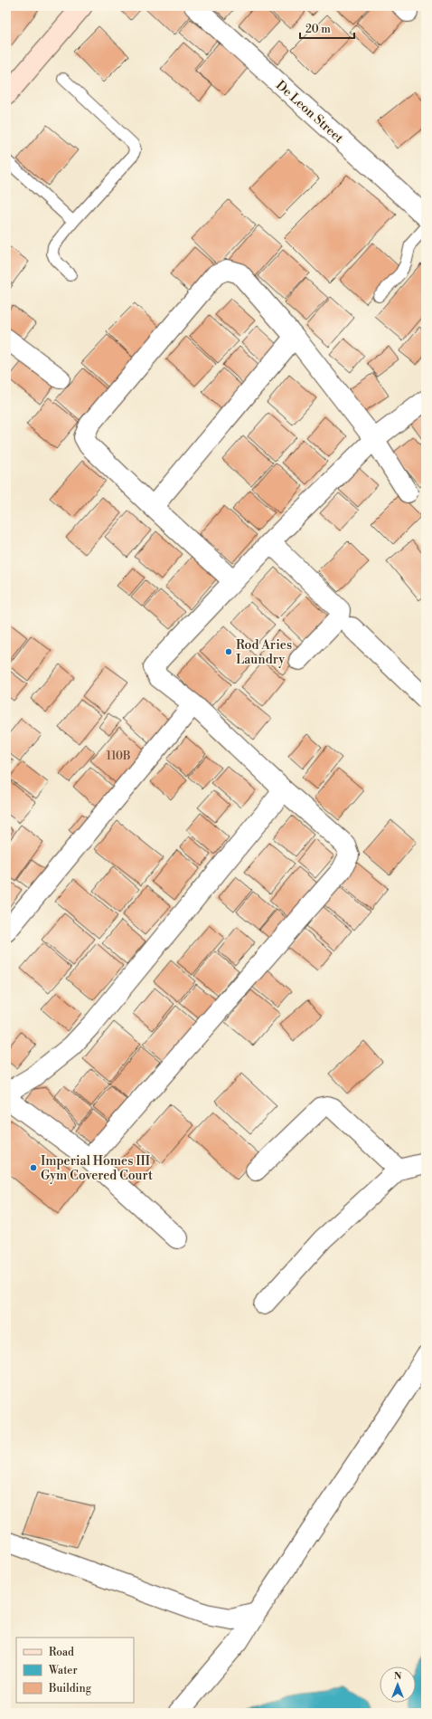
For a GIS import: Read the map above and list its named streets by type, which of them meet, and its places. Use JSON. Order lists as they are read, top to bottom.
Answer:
{
  "streets": {
    "street": ["De Leon Street"]
  },
  "places": ["Rod Aries Laundry", "Imperial Homes III Gym Covered Court"],
  "house_numbers": ["110B"],
  "legend": ["Road", "Water", "Building"],
  "scale_bar": "20 m",
  "north": "top"
}
